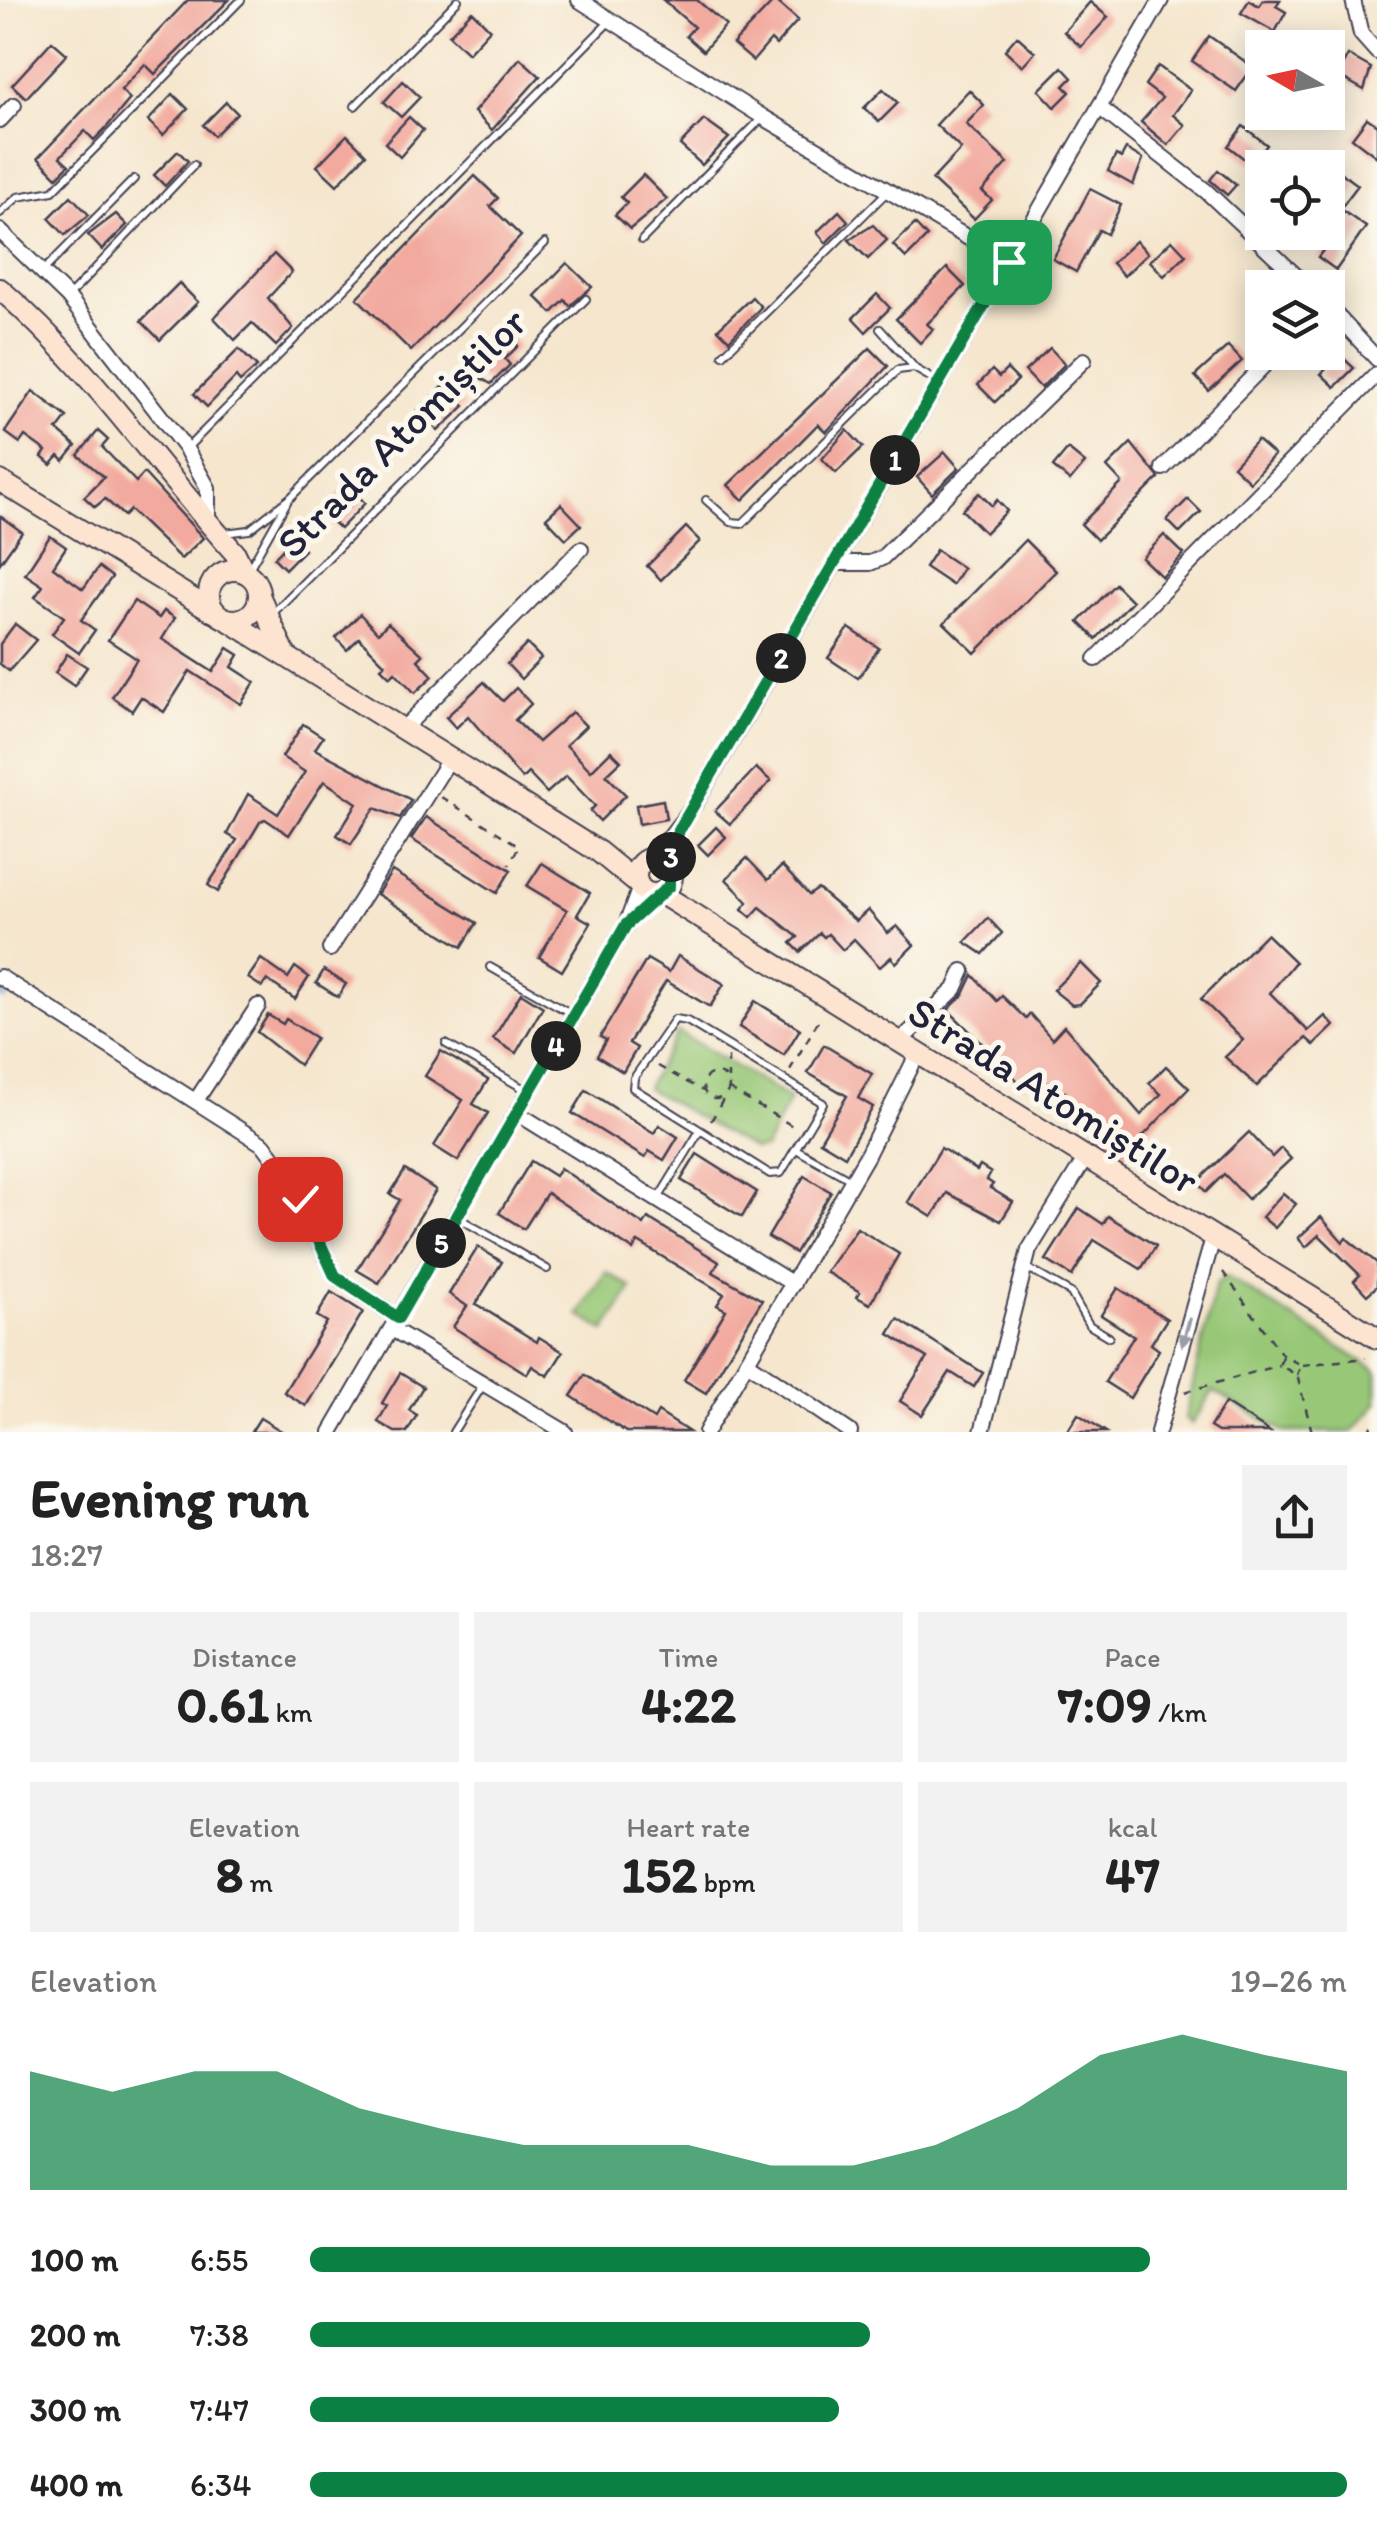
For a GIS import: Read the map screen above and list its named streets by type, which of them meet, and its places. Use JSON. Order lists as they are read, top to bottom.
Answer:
{
  "streets": {
    "main road": ["Strada Atomiștilor"]
  },
  "north": "left",
  "page": {
    "pins": [
      "1",
      "2",
      "3",
      "4",
      "5"
    ],
    "heading": ["Evening run", "18:27"],
    "stats": [
      ["Distance", "0.61 km"],
      ["Time", "4:22"],
      ["Pace", "7:09 /km"],
      ["Elevation", "8 m"],
      ["Heart rate", "152 bpm"],
      ["kcal", "47"]
    ],
    "chart": ["Elevation", "19–26 m"],
    "list": [
      {
        "name": "100 m",
        "note": "6:55"
      },
      {
        "name": "200 m",
        "note": "7:38"
      },
      {
        "name": "300 m",
        "note": "7:47"
      },
      {
        "name": "400 m",
        "note": "6:34"
      }
    ]
  }
}
